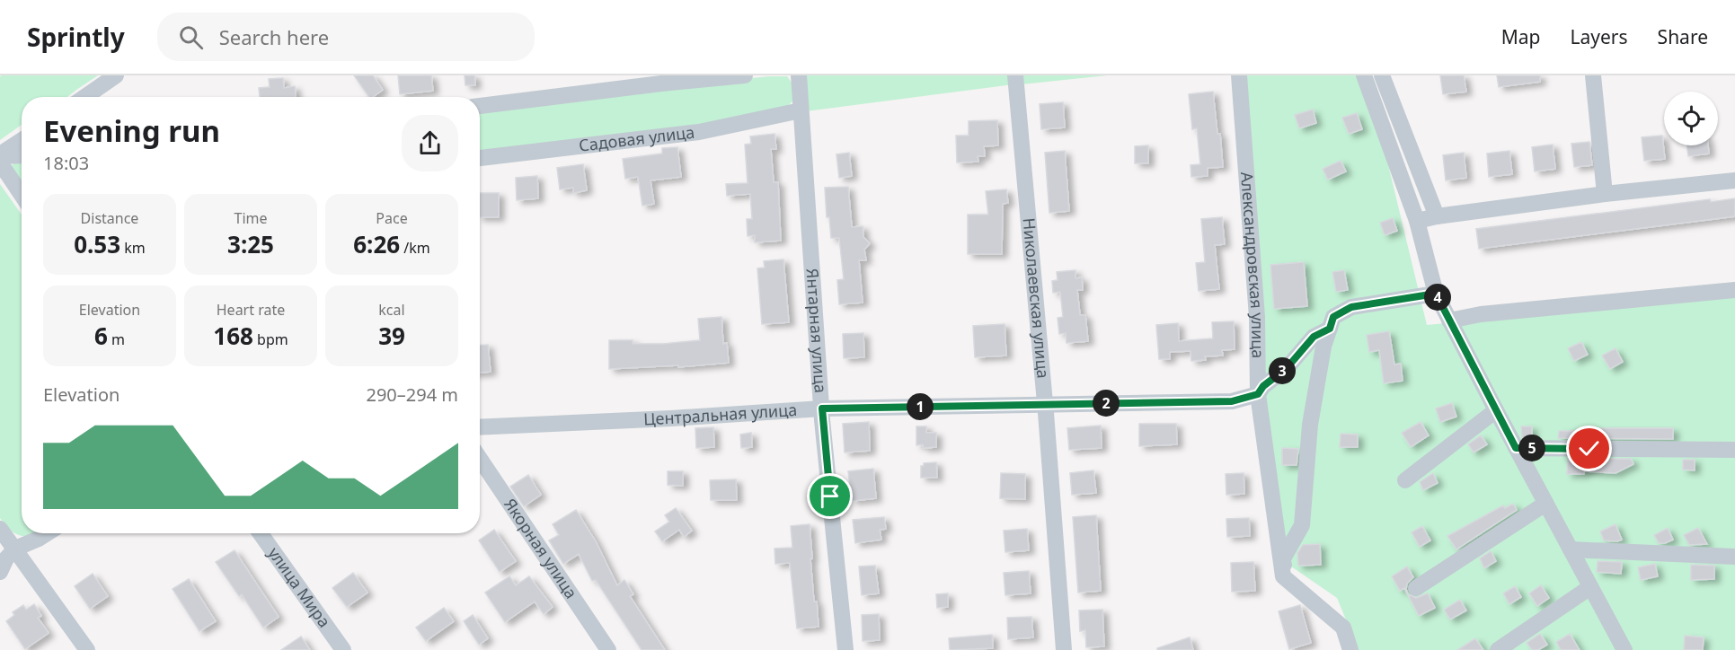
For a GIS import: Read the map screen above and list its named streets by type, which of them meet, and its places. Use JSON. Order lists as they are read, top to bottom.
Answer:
{
  "streets": {
    "street": [
      "Садовая улица",
      "Александровская улица",
      "Николаевская улица",
      "Янтарная улица",
      "Центральная улица",
      "Якорная улица",
      "улица Мира"
    ]
  },
  "crossings": [
    ["Садовая улица", "Янтарная улица"],
    ["Александровская улица", "Центральная улица"],
    ["Николаевская улица", "Центральная улица"],
    ["Янтарная улица", "Центральная улица"]
  ],
  "page": {
    "header": "Sprintly",
    "search": "Search here",
    "nav": ["Map", "Layers", "Share"],
    "heading": ["Evening run", "18:03"],
    "stats": [
      ["Distance", "0.53 km"],
      ["Time", "3:25"],
      ["Pace", "6:26 /km"],
      ["Elevation", "6 m"],
      ["Heart rate", "168 bpm"],
      ["kcal", "39"]
    ],
    "pins": [
      "4",
      "3",
      "2",
      "1",
      "5"
    ],
    "chart": ["Elevation", "290–294 m"]
  }
}
